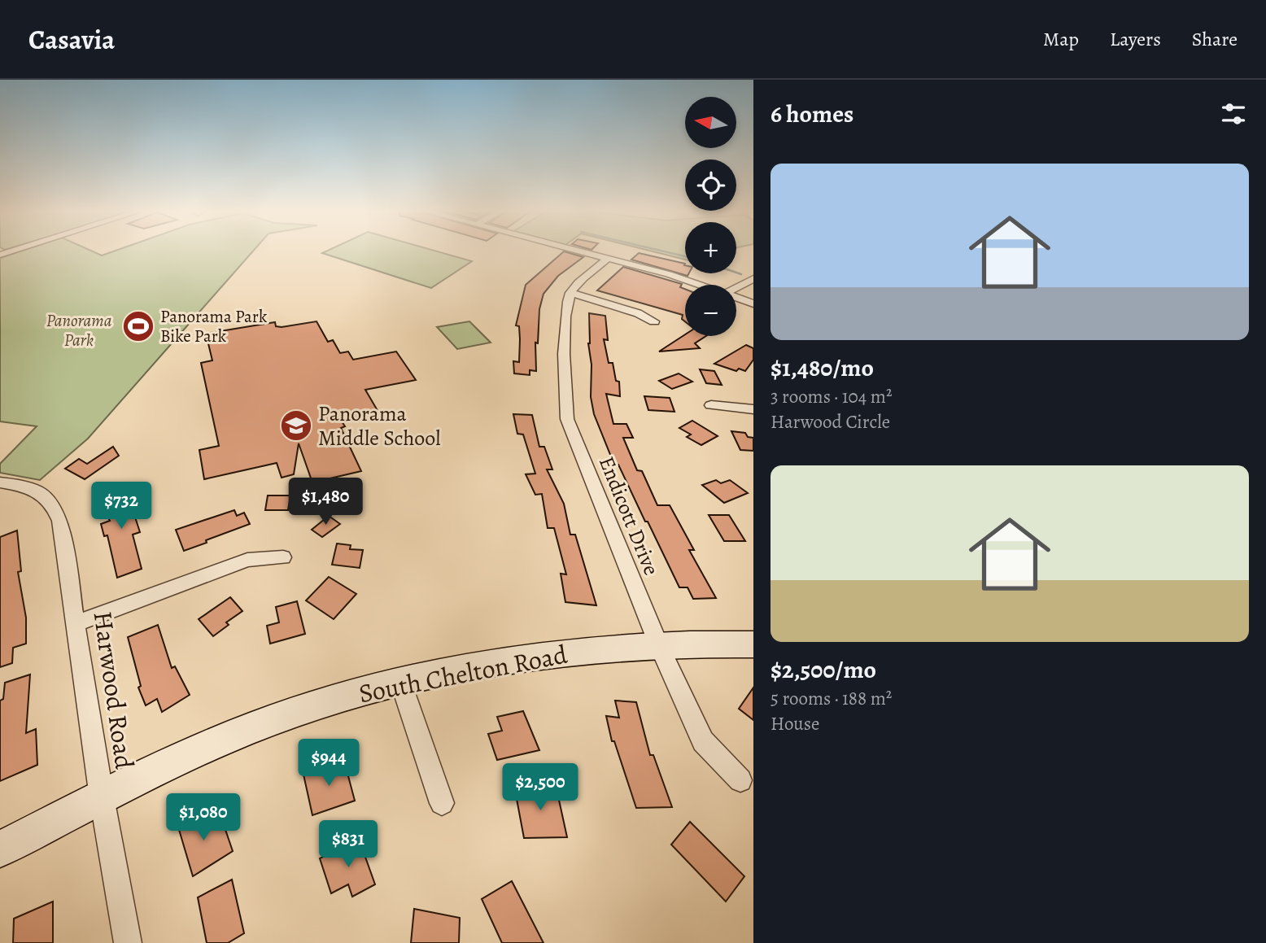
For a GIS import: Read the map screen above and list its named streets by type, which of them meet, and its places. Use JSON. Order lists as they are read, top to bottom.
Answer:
{
  "streets": {
    "main road": ["South Chelton Road"],
    "street": ["Endicott Drive", "Harwood Road"]
  },
  "crossings": [
    ["Endicott Drive", "South Chelton Road"],
    ["South Chelton Road", "Harwood Road"]
  ],
  "parks": ["Panorama Park"],
  "places": {
    "sports": ["Panorama Park Bike Park"],
    "school or university": ["Panorama Middle School"]
  },
  "north": "left",
  "page": {
    "header": "Casavia",
    "nav": ["Map", "Layers", "Share"],
    "heading": "6 homes",
    "map_buttons": ["+", "−"],
    "list": [
      {
        "name": "$1,480/mo",
        "note": "3 rooms · 104 m² · Harwood Circle"
      },
      {
        "name": "$2,500/mo",
        "note": "5 rooms · 188 m² · House"
      }
    ],
    "price": [
      "$1,480",
      "$732",
      "$944",
      "$2,500",
      "$1,080",
      "$831"
    ]
  }
}
